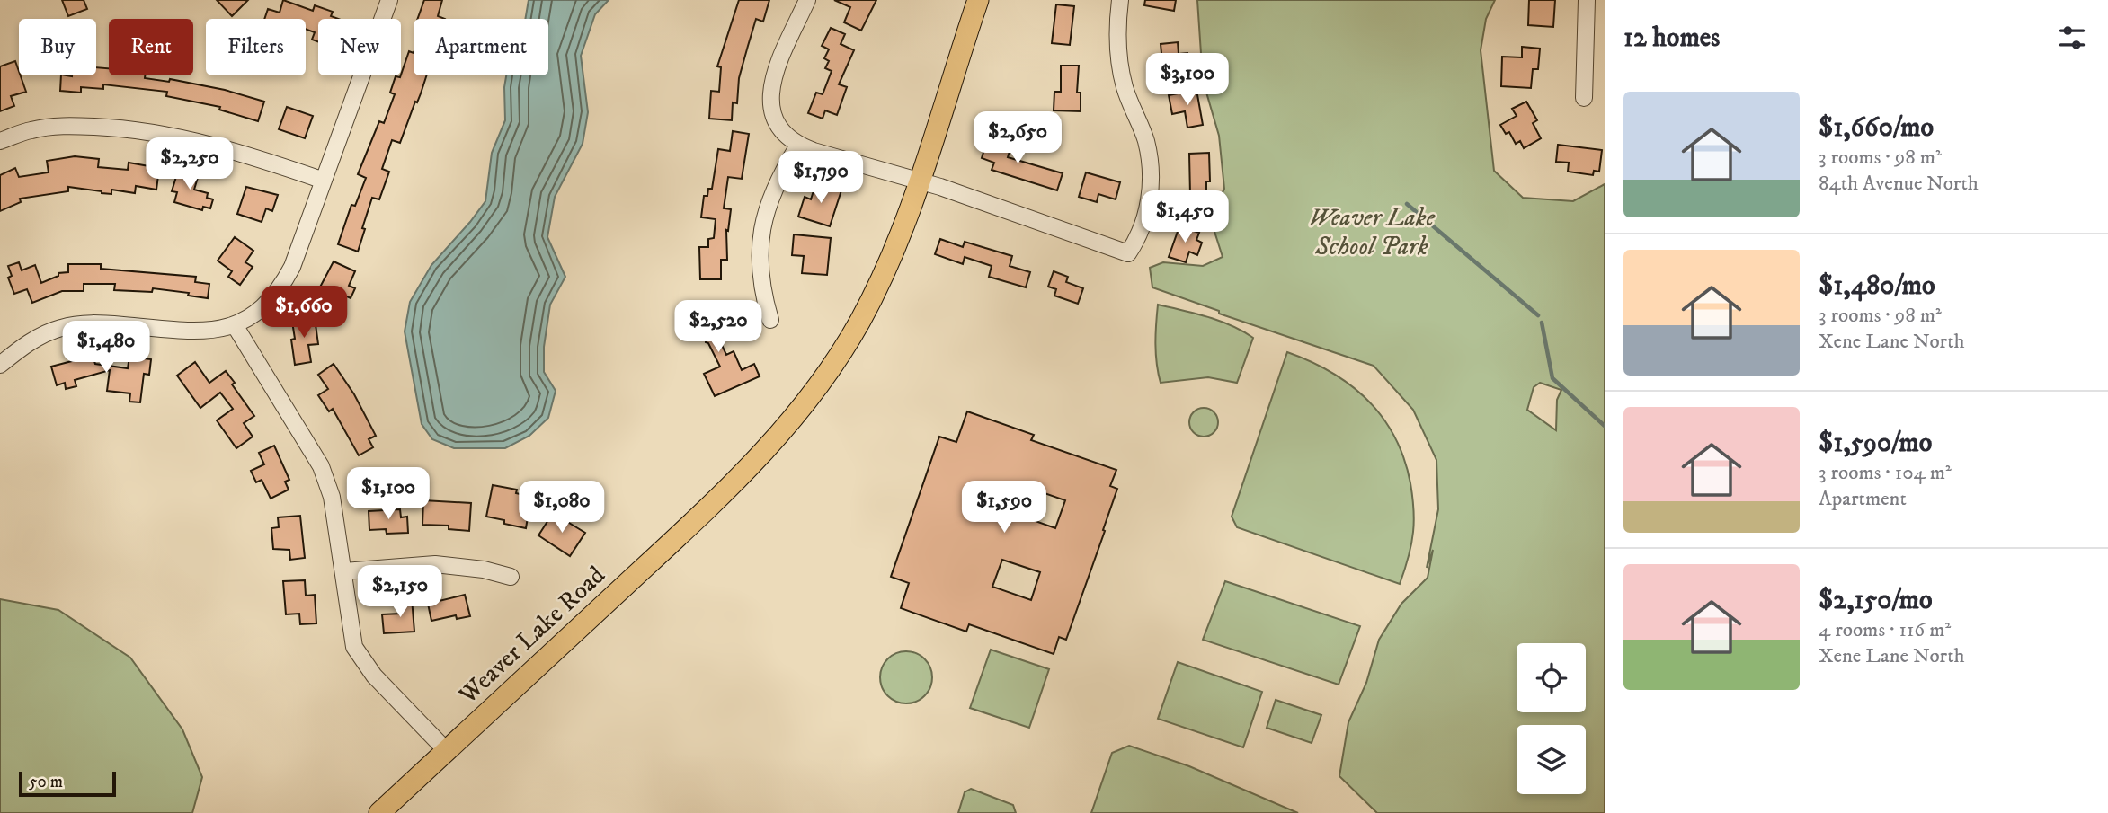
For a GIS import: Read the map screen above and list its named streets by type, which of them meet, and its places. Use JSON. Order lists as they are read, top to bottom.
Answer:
{
  "streets": {
    "main road": ["Weaver Lake Road"]
  },
  "parks": ["Weaver Lake School Park"],
  "scale_bar": "50 m",
  "page": {
    "heading": "12 homes",
    "chip": [
      "Buy",
      "Rent",
      "Filters",
      "New",
      "Apartment"
    ],
    "price": [
      "$3,100",
      "$2,650",
      "$2,250",
      "$1,790",
      "$1,450",
      "$1,660",
      "$2,520",
      "$1,480",
      "$1,100",
      "$1,080",
      "$1,590",
      "$2,150"
    ],
    "list": [
      {
        "name": "$1,660/mo",
        "note": "3 rooms · 98 m² · 84th Avenue North"
      },
      {
        "name": "$1,480/mo",
        "note": "3 rooms · 98 m² · Xene Lane North"
      },
      {
        "name": "$1,590/mo",
        "note": "3 rooms · 104 m² · Apartment"
      },
      {
        "name": "$2,150/mo",
        "note": "4 rooms · 116 m² · Xene Lane North"
      }
    ],
    "scale": "50 m"
  }
}
